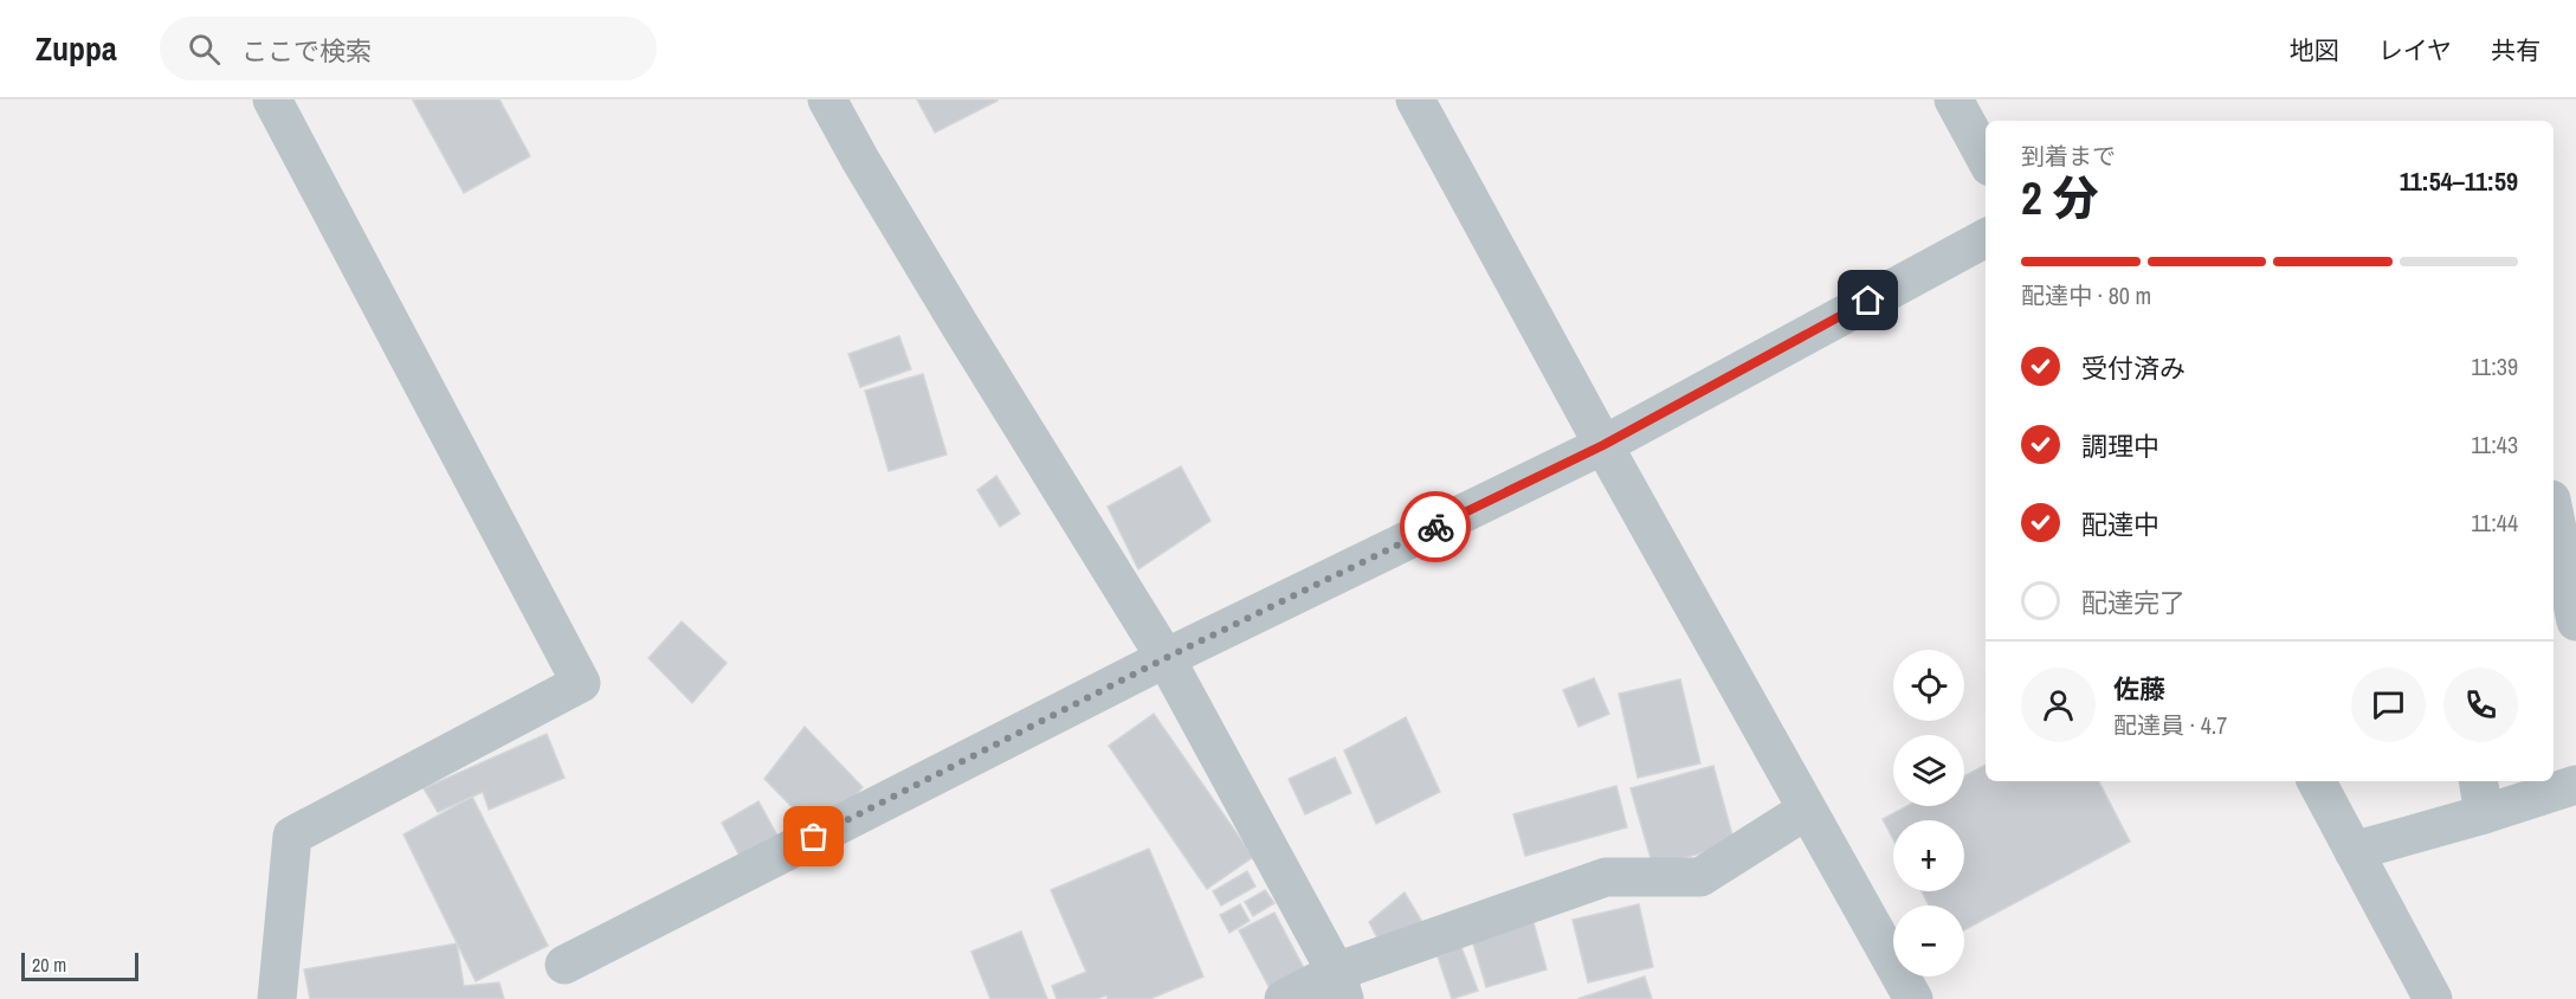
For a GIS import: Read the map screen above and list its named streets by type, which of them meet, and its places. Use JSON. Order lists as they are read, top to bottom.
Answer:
{
  "scale_bar": "20 m",
  "page": {
    "header": "Zuppa",
    "search": "ここで検索",
    "nav": ["地図", "レイヤ", "共有"],
    "heading": ["2 分", "到着まで", "11:54–11:59"],
    "panel": ["佐藤", "配達員 · 4.7"],
    "bar": "配達中 · 80 m",
    "list": [
      ["受付済み", "11:39"],
      ["調理中", "11:43"],
      ["配達中", "11:44"],
      "配達完了"
    ],
    "map_buttons": ["+", "−"],
    "scale": "20 m"
  }
}
